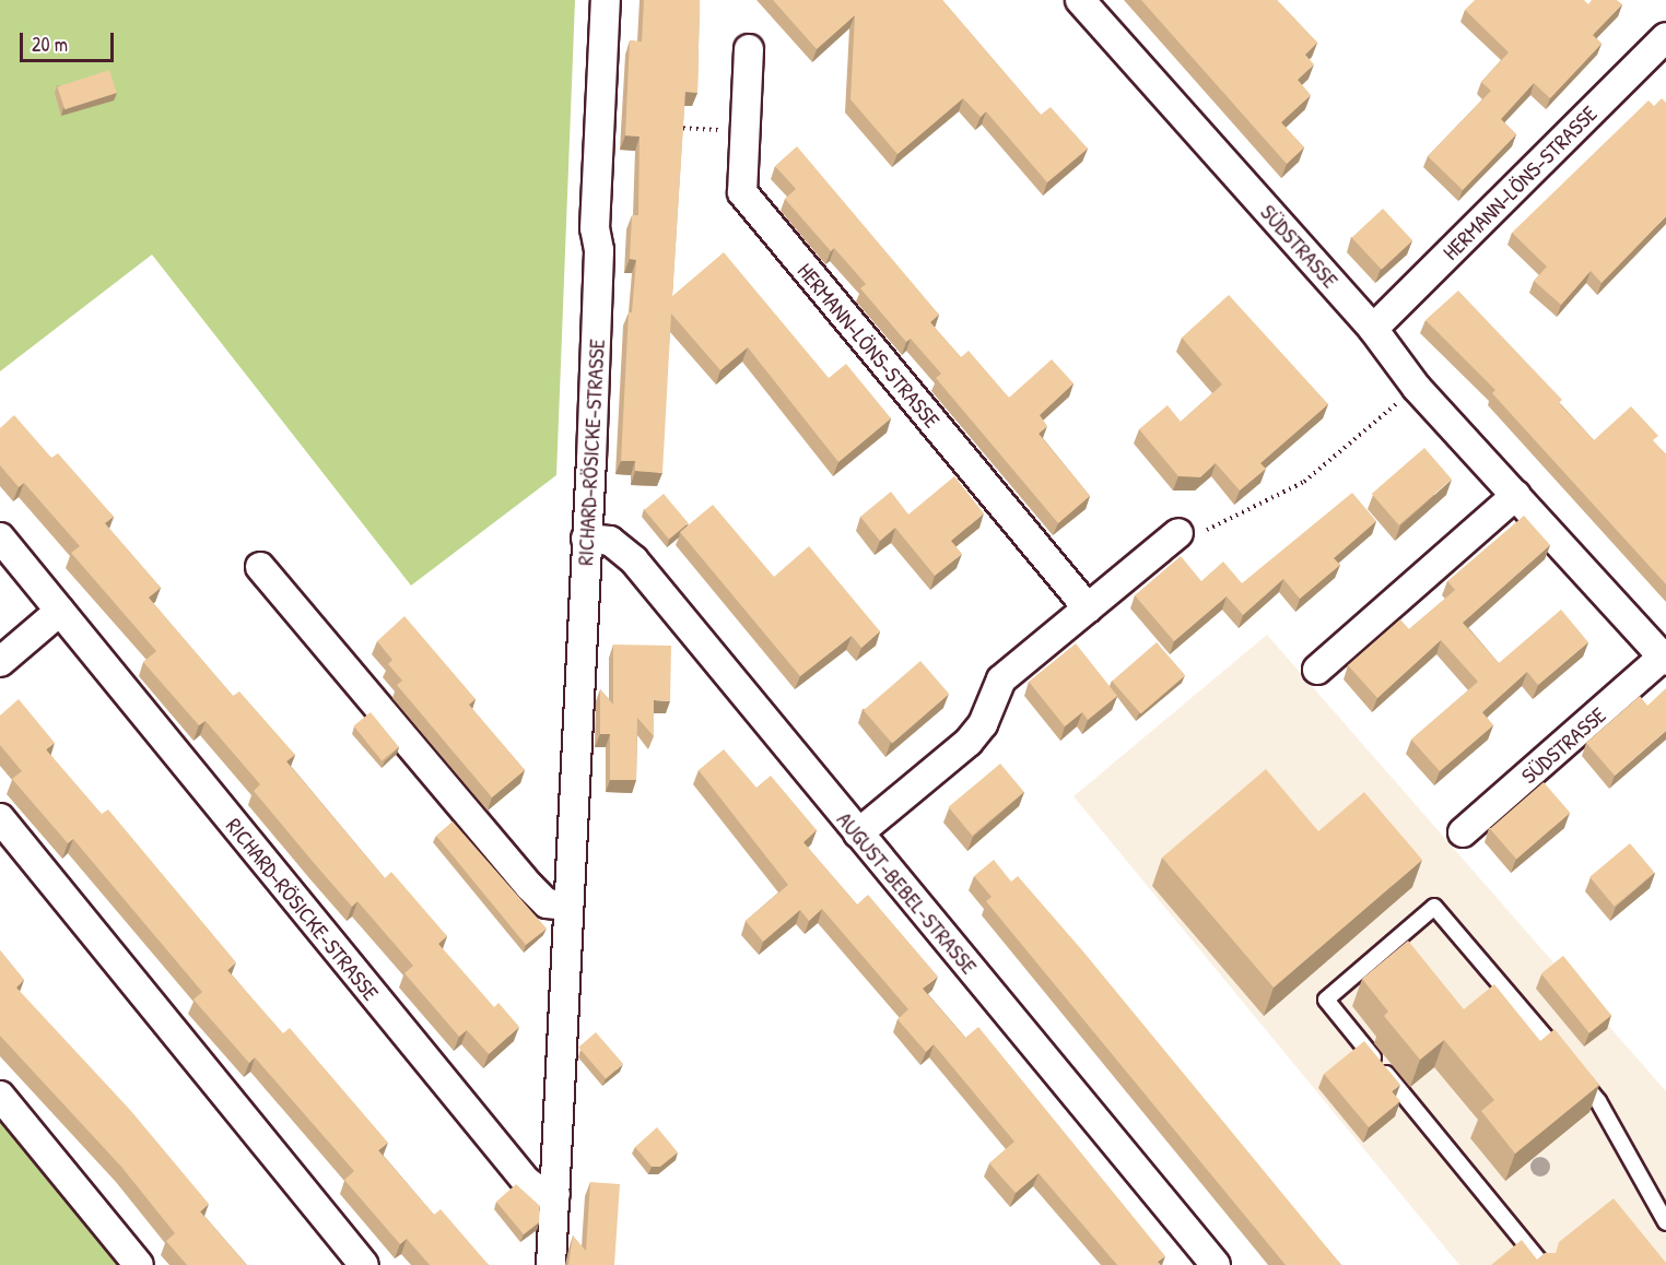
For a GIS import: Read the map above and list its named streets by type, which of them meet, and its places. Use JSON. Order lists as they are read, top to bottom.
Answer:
{
  "streets": {
    "street": [
      "HERMANN-LÖNS-STRASSE",
      "SÜDSTRASSE",
      "RICHARD-RÖSICKE-STRASSE",
      "AUGUST-BEBEL-STRASSE"
    ]
  },
  "crossings": [
    ["HERMANN-LÖNS-STRASSE", "SÜDSTRASSE"],
    ["RICHARD-RÖSICKE-STRASSE", "AUGUST-BEBEL-STRASSE"]
  ],
  "scale_bar": "20 m"
}
